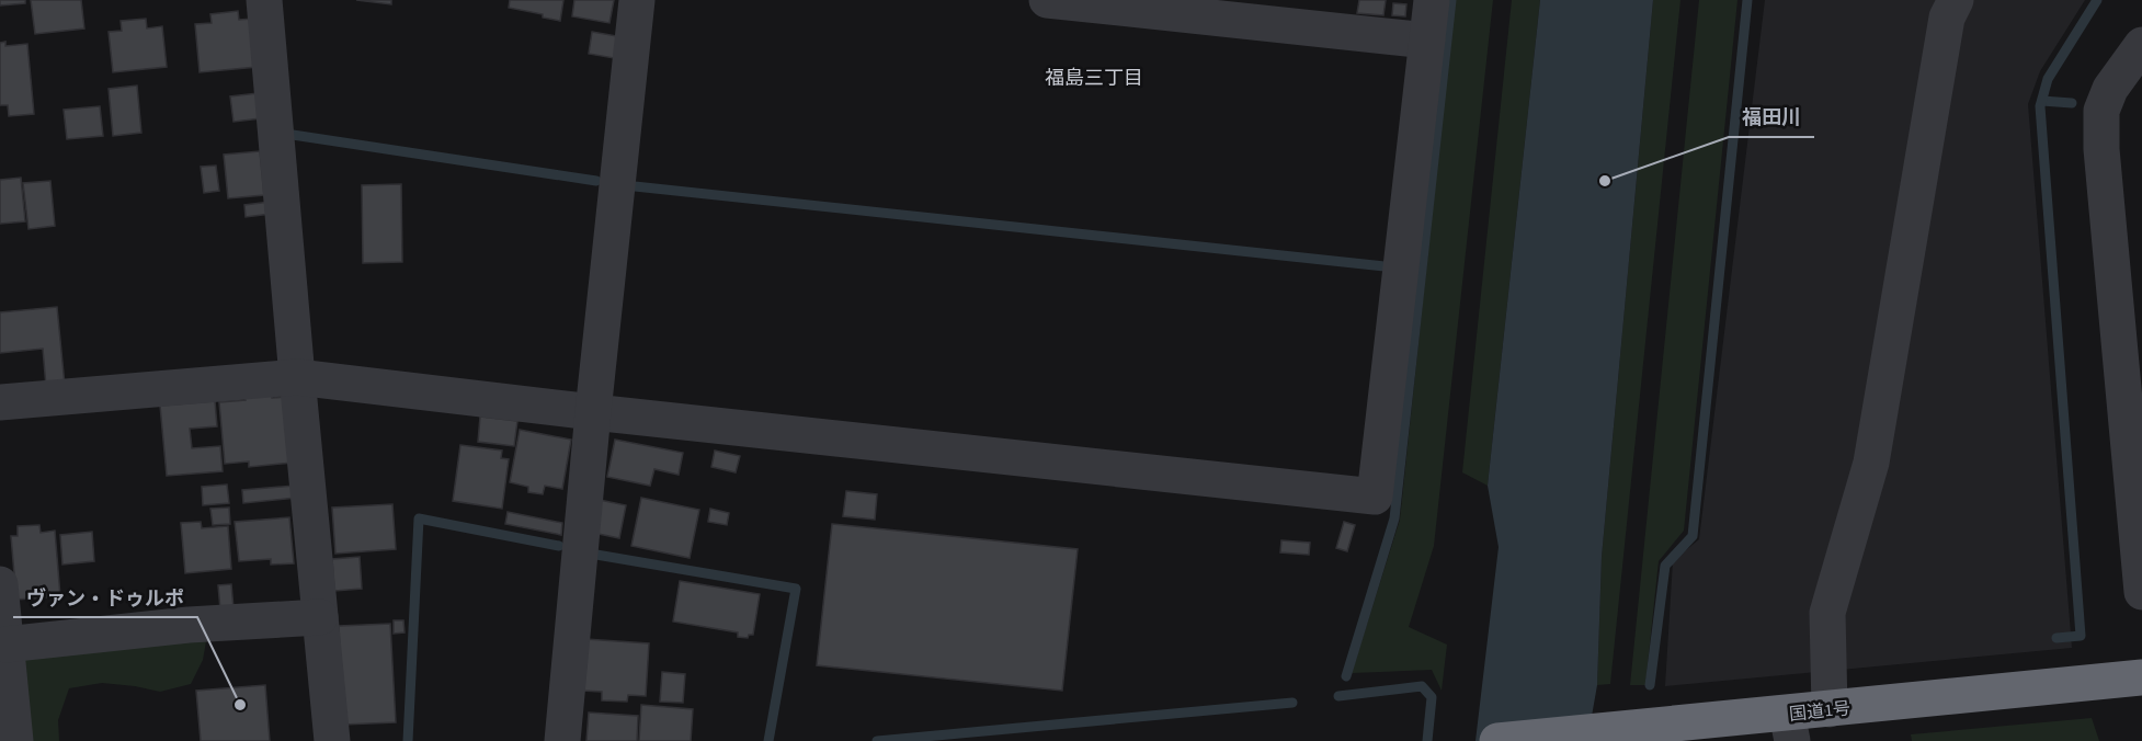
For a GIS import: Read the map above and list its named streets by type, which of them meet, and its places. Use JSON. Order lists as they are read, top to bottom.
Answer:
{
  "streets": {
    "highway": ["国道1号"]
  },
  "districts": ["福島三丁目"],
  "places": ["福田川", "ヴァン・ドゥルポ"]
}
